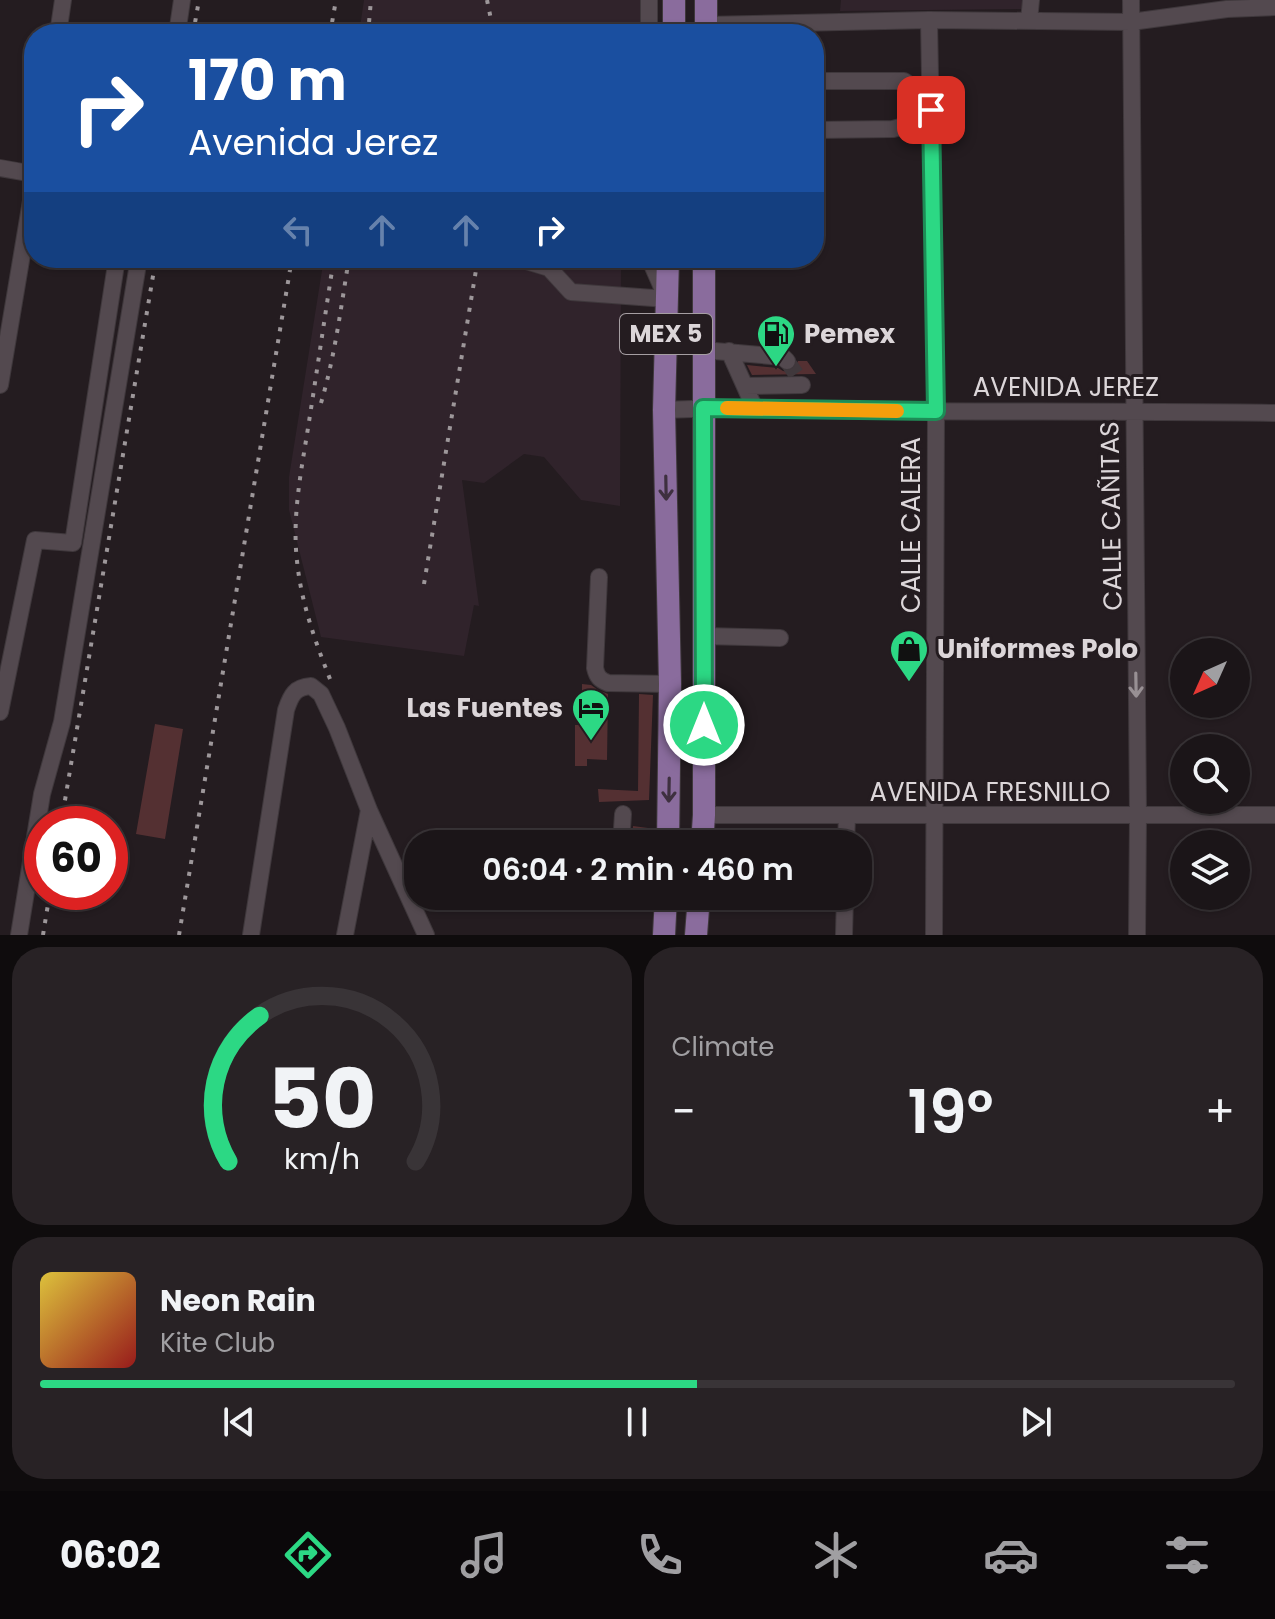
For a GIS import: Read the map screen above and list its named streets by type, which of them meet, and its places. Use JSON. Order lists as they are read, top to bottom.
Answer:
{
  "streets": {
    "main road": ["MEX 5"],
    "street": [
      "AVENIDA JEREZ",
      "CALLE CAÑITAS",
      "CALLE CALERA",
      "AVENIDA FRESNILLO"
    ]
  },
  "crossings": [
    ["MEX 5", "AVENIDA JEREZ"],
    ["MEX 5", "AVENIDA FRESNILLO"],
    ["AVENIDA JEREZ", "CALLE CAÑITAS"],
    ["AVENIDA JEREZ", "CALLE CALERA"],
    ["CALLE CAÑITAS", "AVENIDA FRESNILLO"],
    ["CALLE CALERA", "AVENIDA FRESNILLO"]
  ],
  "one_way": ["CALLE CAÑITAS"],
  "places": {
    "fuel station": ["Pemex"],
    "shop": ["Uniformes Polo"],
    "hotel": ["Las Fuentes"]
  },
  "north": "bottom left",
  "page": {
    "turn": ["170 m", "Avenida Jerez"],
    "limit": "60",
    "trip": "06:04 · 2 min · 460 m",
    "tile": "Climate",
    "heat": ["−", "19°", "+"],
    "song": ["Neon Rain", "Kite Club"],
    "tabs": "06:02",
    "gauge": ["50", "km/h"]
  }
}
